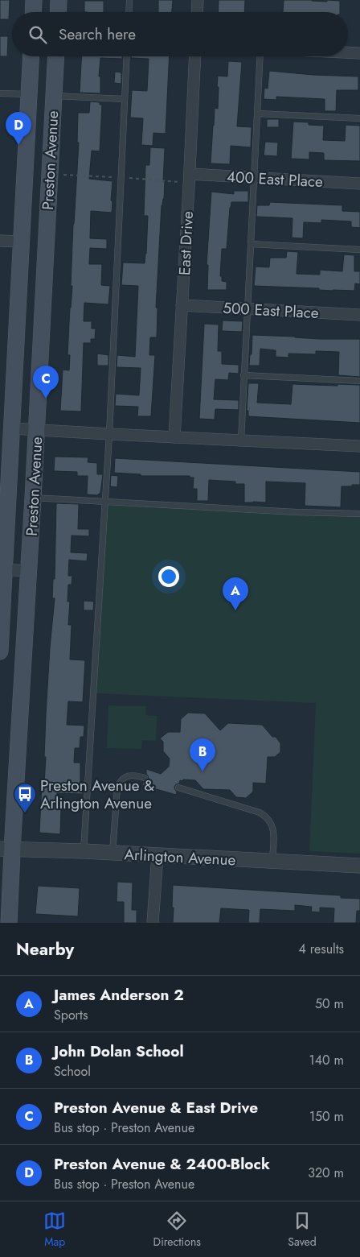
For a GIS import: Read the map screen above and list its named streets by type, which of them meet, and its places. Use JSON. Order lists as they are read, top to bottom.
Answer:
{
  "streets": {
    "main road": ["Preston Avenue"],
    "street": [
      "400 East Place",
      "East Drive",
      "500 East Place",
      "Arlington Avenue"
    ]
  },
  "crossings": [
    ["Preston Avenue", "Arlington Avenue"],
    ["400 East Place", "East Drive"],
    ["East Drive", "500 East Place"]
  ],
  "places": {
    "bus stop": ["Preston Avenue & Arlington Avenue"]
  },
  "page": {
    "search": "Search here",
    "pins": [
      "D",
      "C",
      "A",
      "B"
    ],
    "heading": ["Nearby", "4 results"],
    "list": [
      {
        "mark": "A",
        "name": "James Anderson 2",
        "note": "Sports",
        "value": "50 m"
      },
      {
        "mark": "B",
        "name": "John Dolan School",
        "note": "School",
        "value": "140 m"
      },
      {
        "mark": "C",
        "name": "Preston Avenue & East Drive",
        "note": "Bus stop · Preston Avenue",
        "value": "150 m"
      },
      {
        "mark": "D",
        "name": "Preston Avenue & 2400-Block",
        "note": "Bus stop · Preston Avenue",
        "value": "320 m"
      }
    ],
    "nav": ["Map", "Directions", "Saved"]
  }
}
